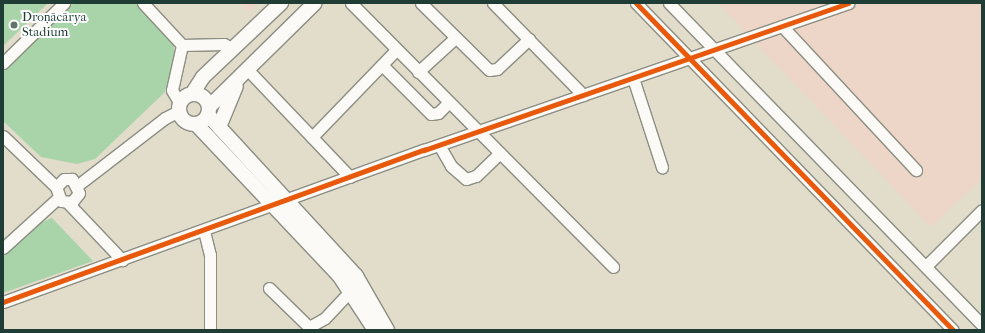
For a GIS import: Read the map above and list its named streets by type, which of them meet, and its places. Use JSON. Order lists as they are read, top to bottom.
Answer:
{
  "places": ["Droṇācārya Stadium"]
}
